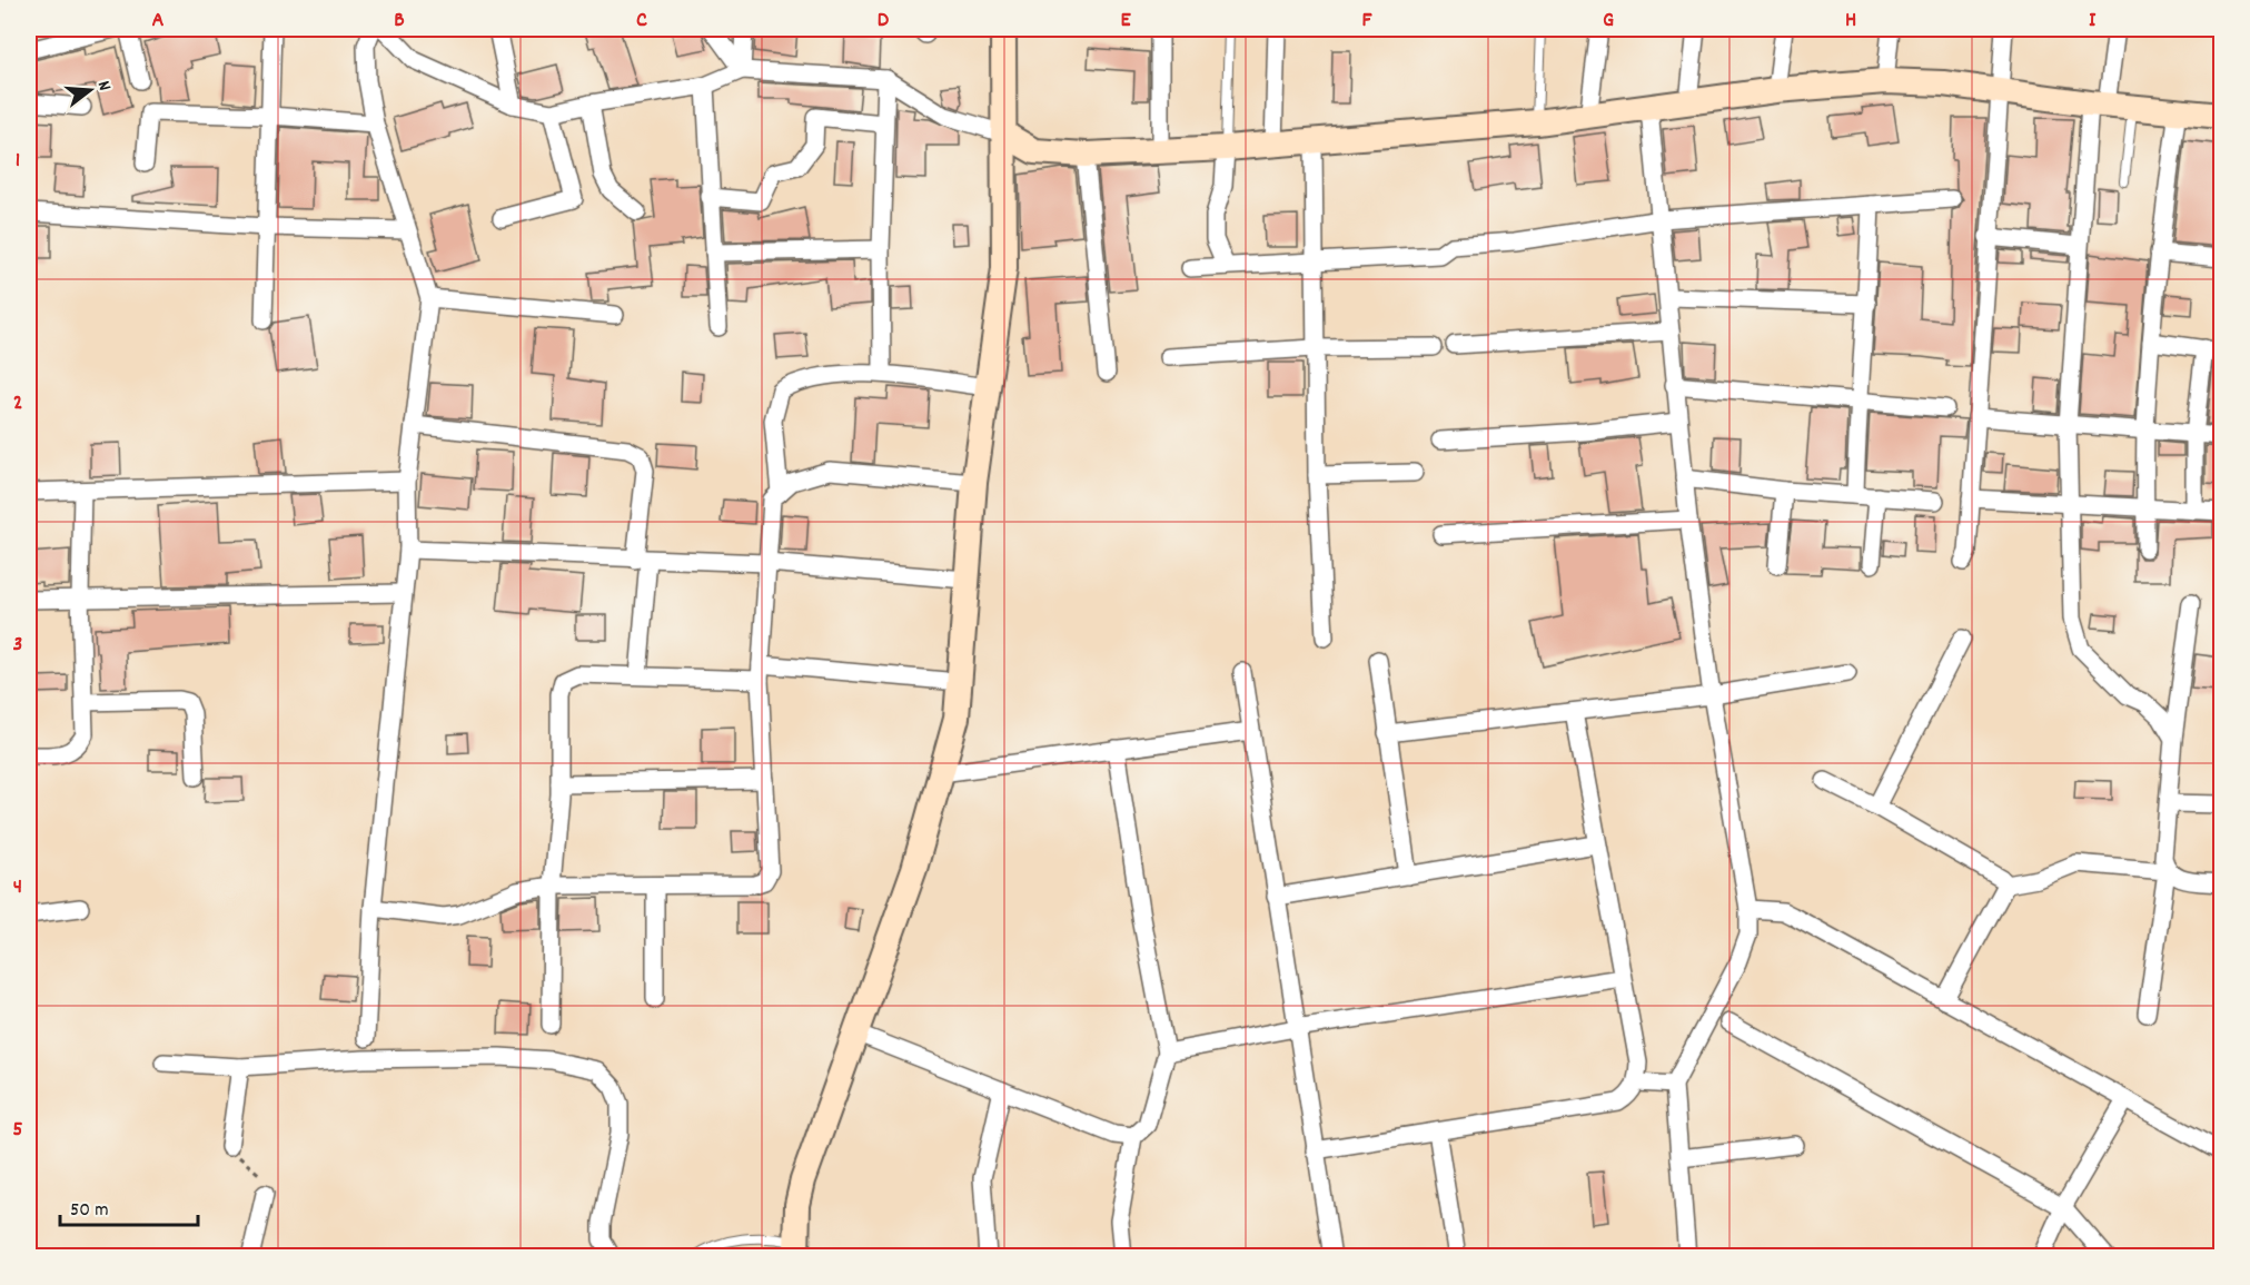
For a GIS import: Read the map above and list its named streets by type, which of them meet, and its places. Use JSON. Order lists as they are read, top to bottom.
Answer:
{
  "scale_bar": "50 m",
  "north": "right",
  "grid": {
    "columns": [
      "A",
      "B",
      "C",
      "D",
      "E",
      "F",
      "G",
      "H",
      "I"
    ],
    "rows": [
      "1",
      "2",
      "3",
      "4",
      "5"
    ]
  }
}
